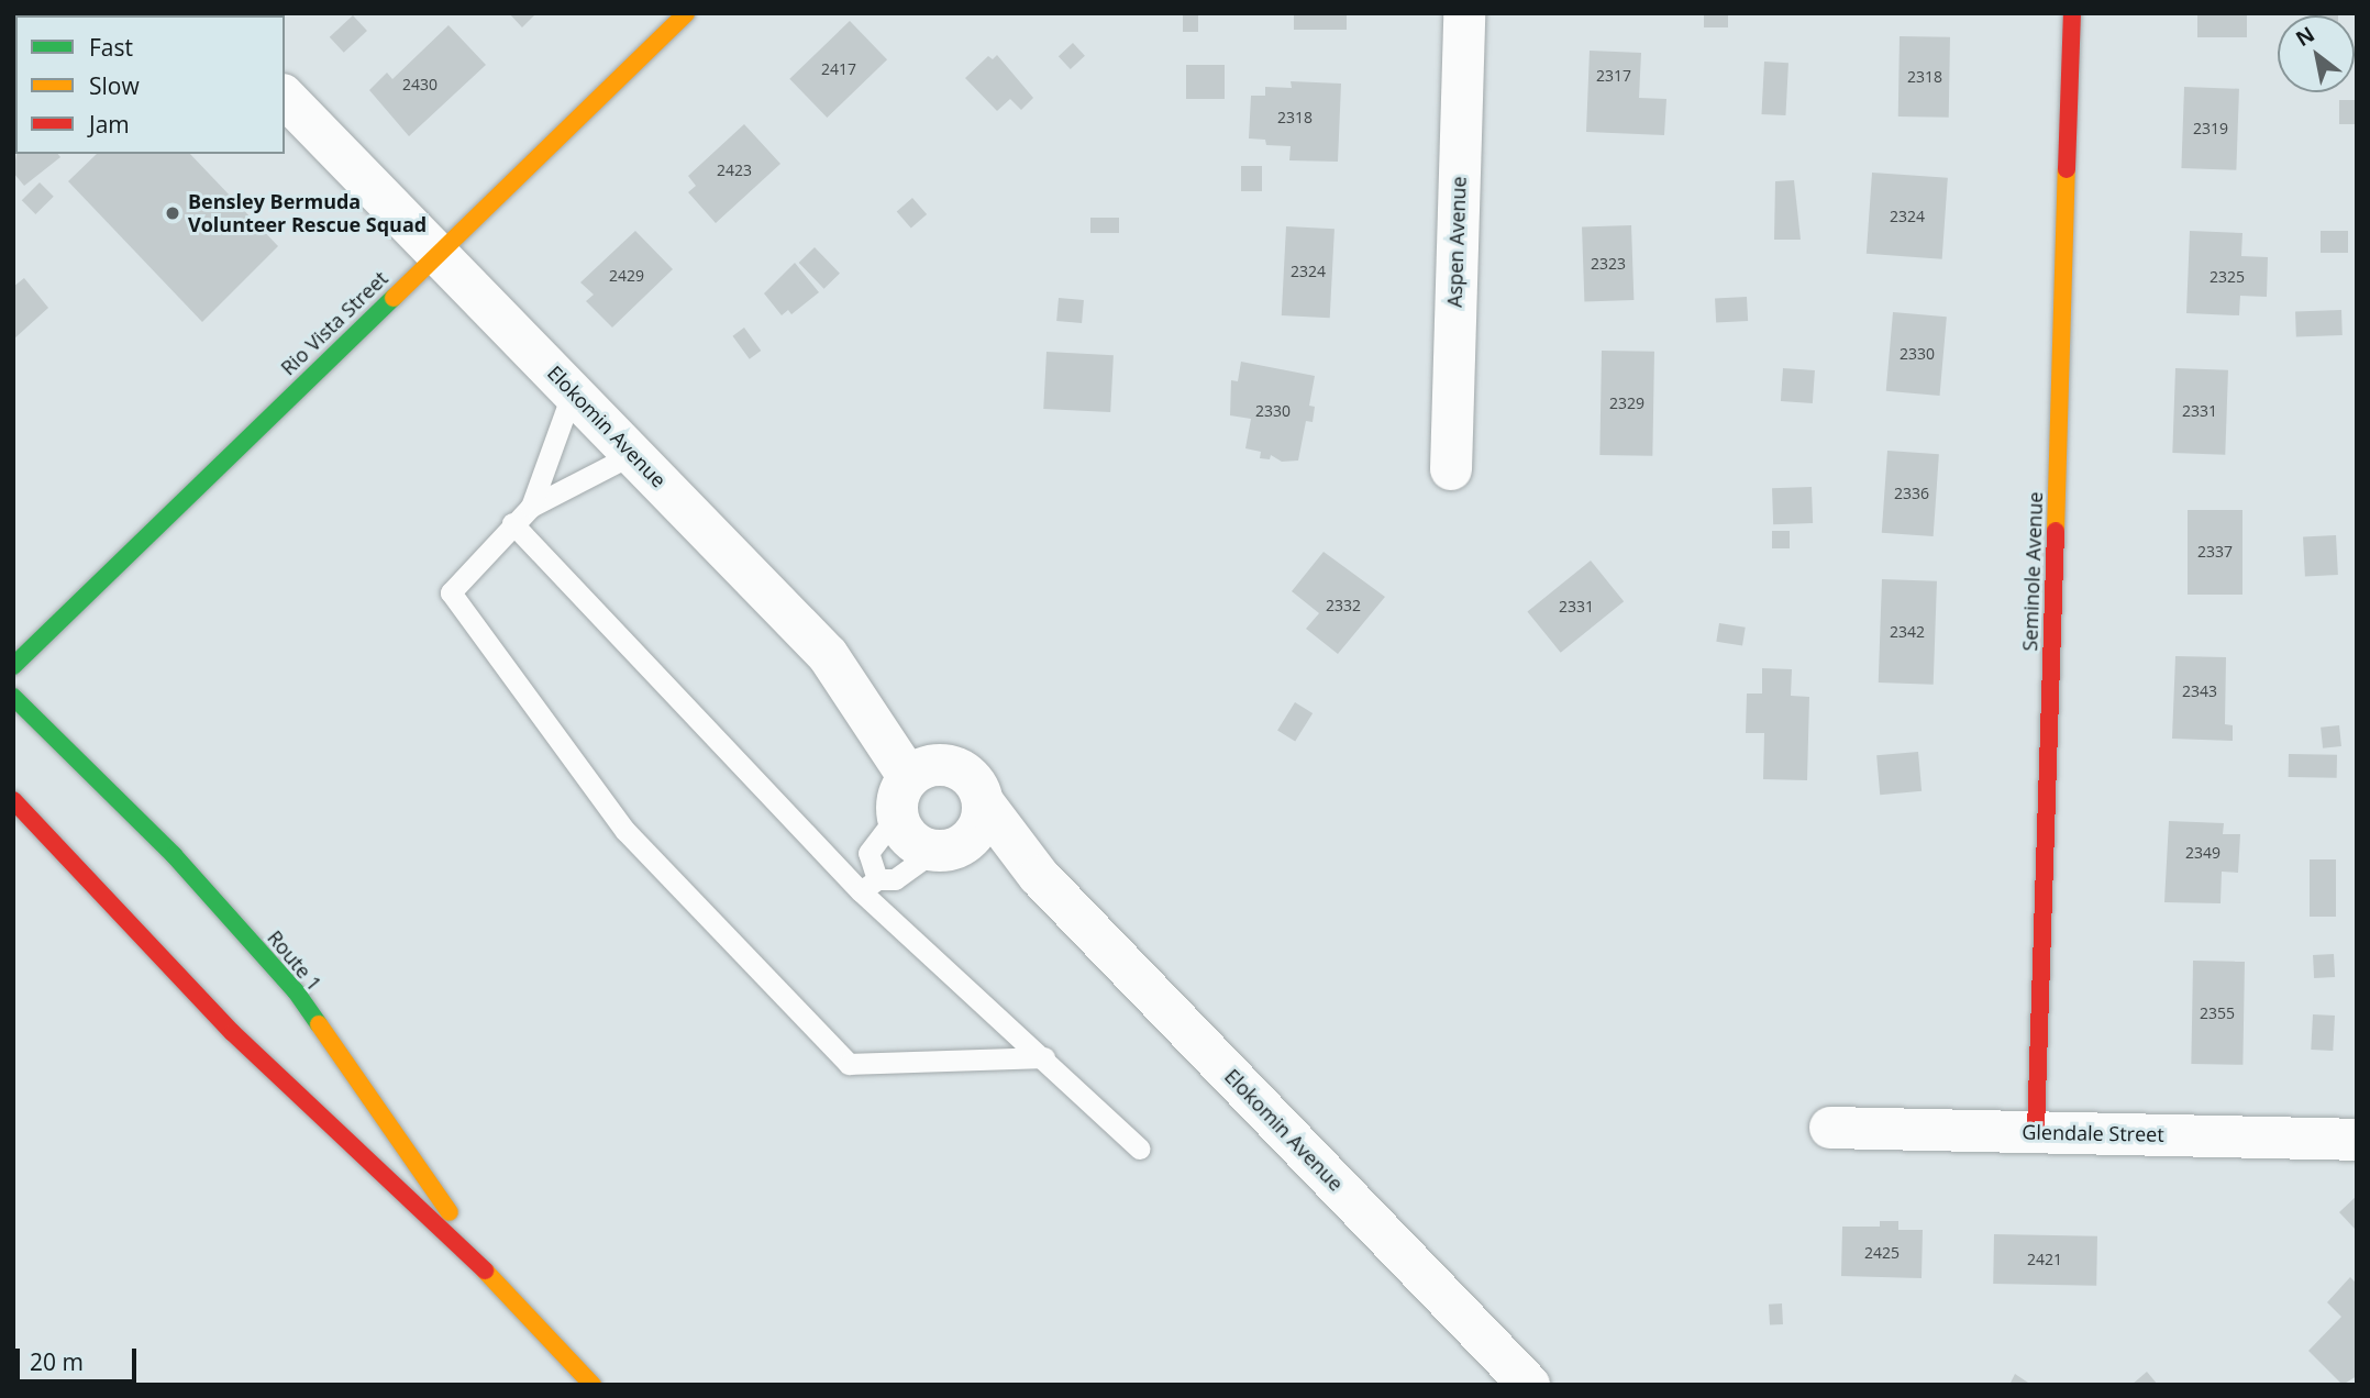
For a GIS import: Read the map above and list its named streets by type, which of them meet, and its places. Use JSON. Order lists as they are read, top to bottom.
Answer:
{
  "streets": {
    "street": [
      "Aspen Avenue",
      "Rio Vista Street",
      "Elokomin Avenue",
      "Seminole Avenue",
      "Route 1",
      "Glendale Street"
    ]
  },
  "crossings": [
    ["Rio Vista Street", "Elokomin Avenue"],
    ["Seminole Avenue", "Glendale Street"]
  ],
  "places": ["Bensley Bermuda Volunteer Rescue Squad"],
  "house_numbers": [
    "2417",
    "2317",
    "2318",
    "2430",
    "2318",
    "2319",
    "2423",
    "2324",
    "2323",
    "2324",
    "2429",
    "2325",
    "2330",
    "2329",
    "2330",
    "2331",
    "2336",
    "2337",
    "2332",
    "2331",
    "2342",
    "2343",
    "2349",
    "2355",
    "2425",
    "2421"
  ],
  "legend": ["Fast", "Slow", "Jam"],
  "scale_bar": "20 m",
  "north": "top left"
}
